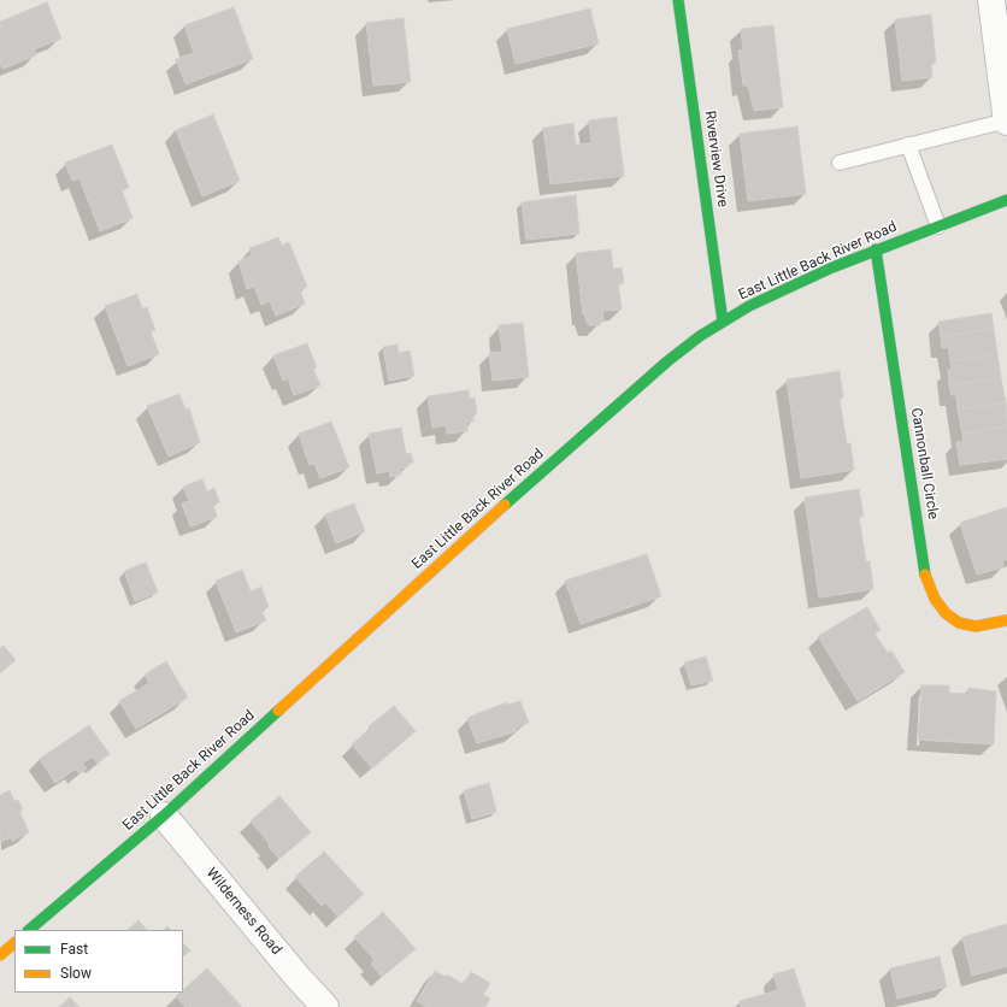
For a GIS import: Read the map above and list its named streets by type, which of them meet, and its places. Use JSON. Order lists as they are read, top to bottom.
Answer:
{
  "streets": {
    "street": [
      "Riverview Drive",
      "East Little Back River Road",
      "Cannonball Circle",
      "Wilderness Road"
    ]
  },
  "crossings": [
    ["Riverview Drive", "East Little Back River Road"],
    ["East Little Back River Road", "Cannonball Circle"],
    ["East Little Back River Road", "Wilderness Road"]
  ],
  "legend": ["Fast", "Slow"]
}
